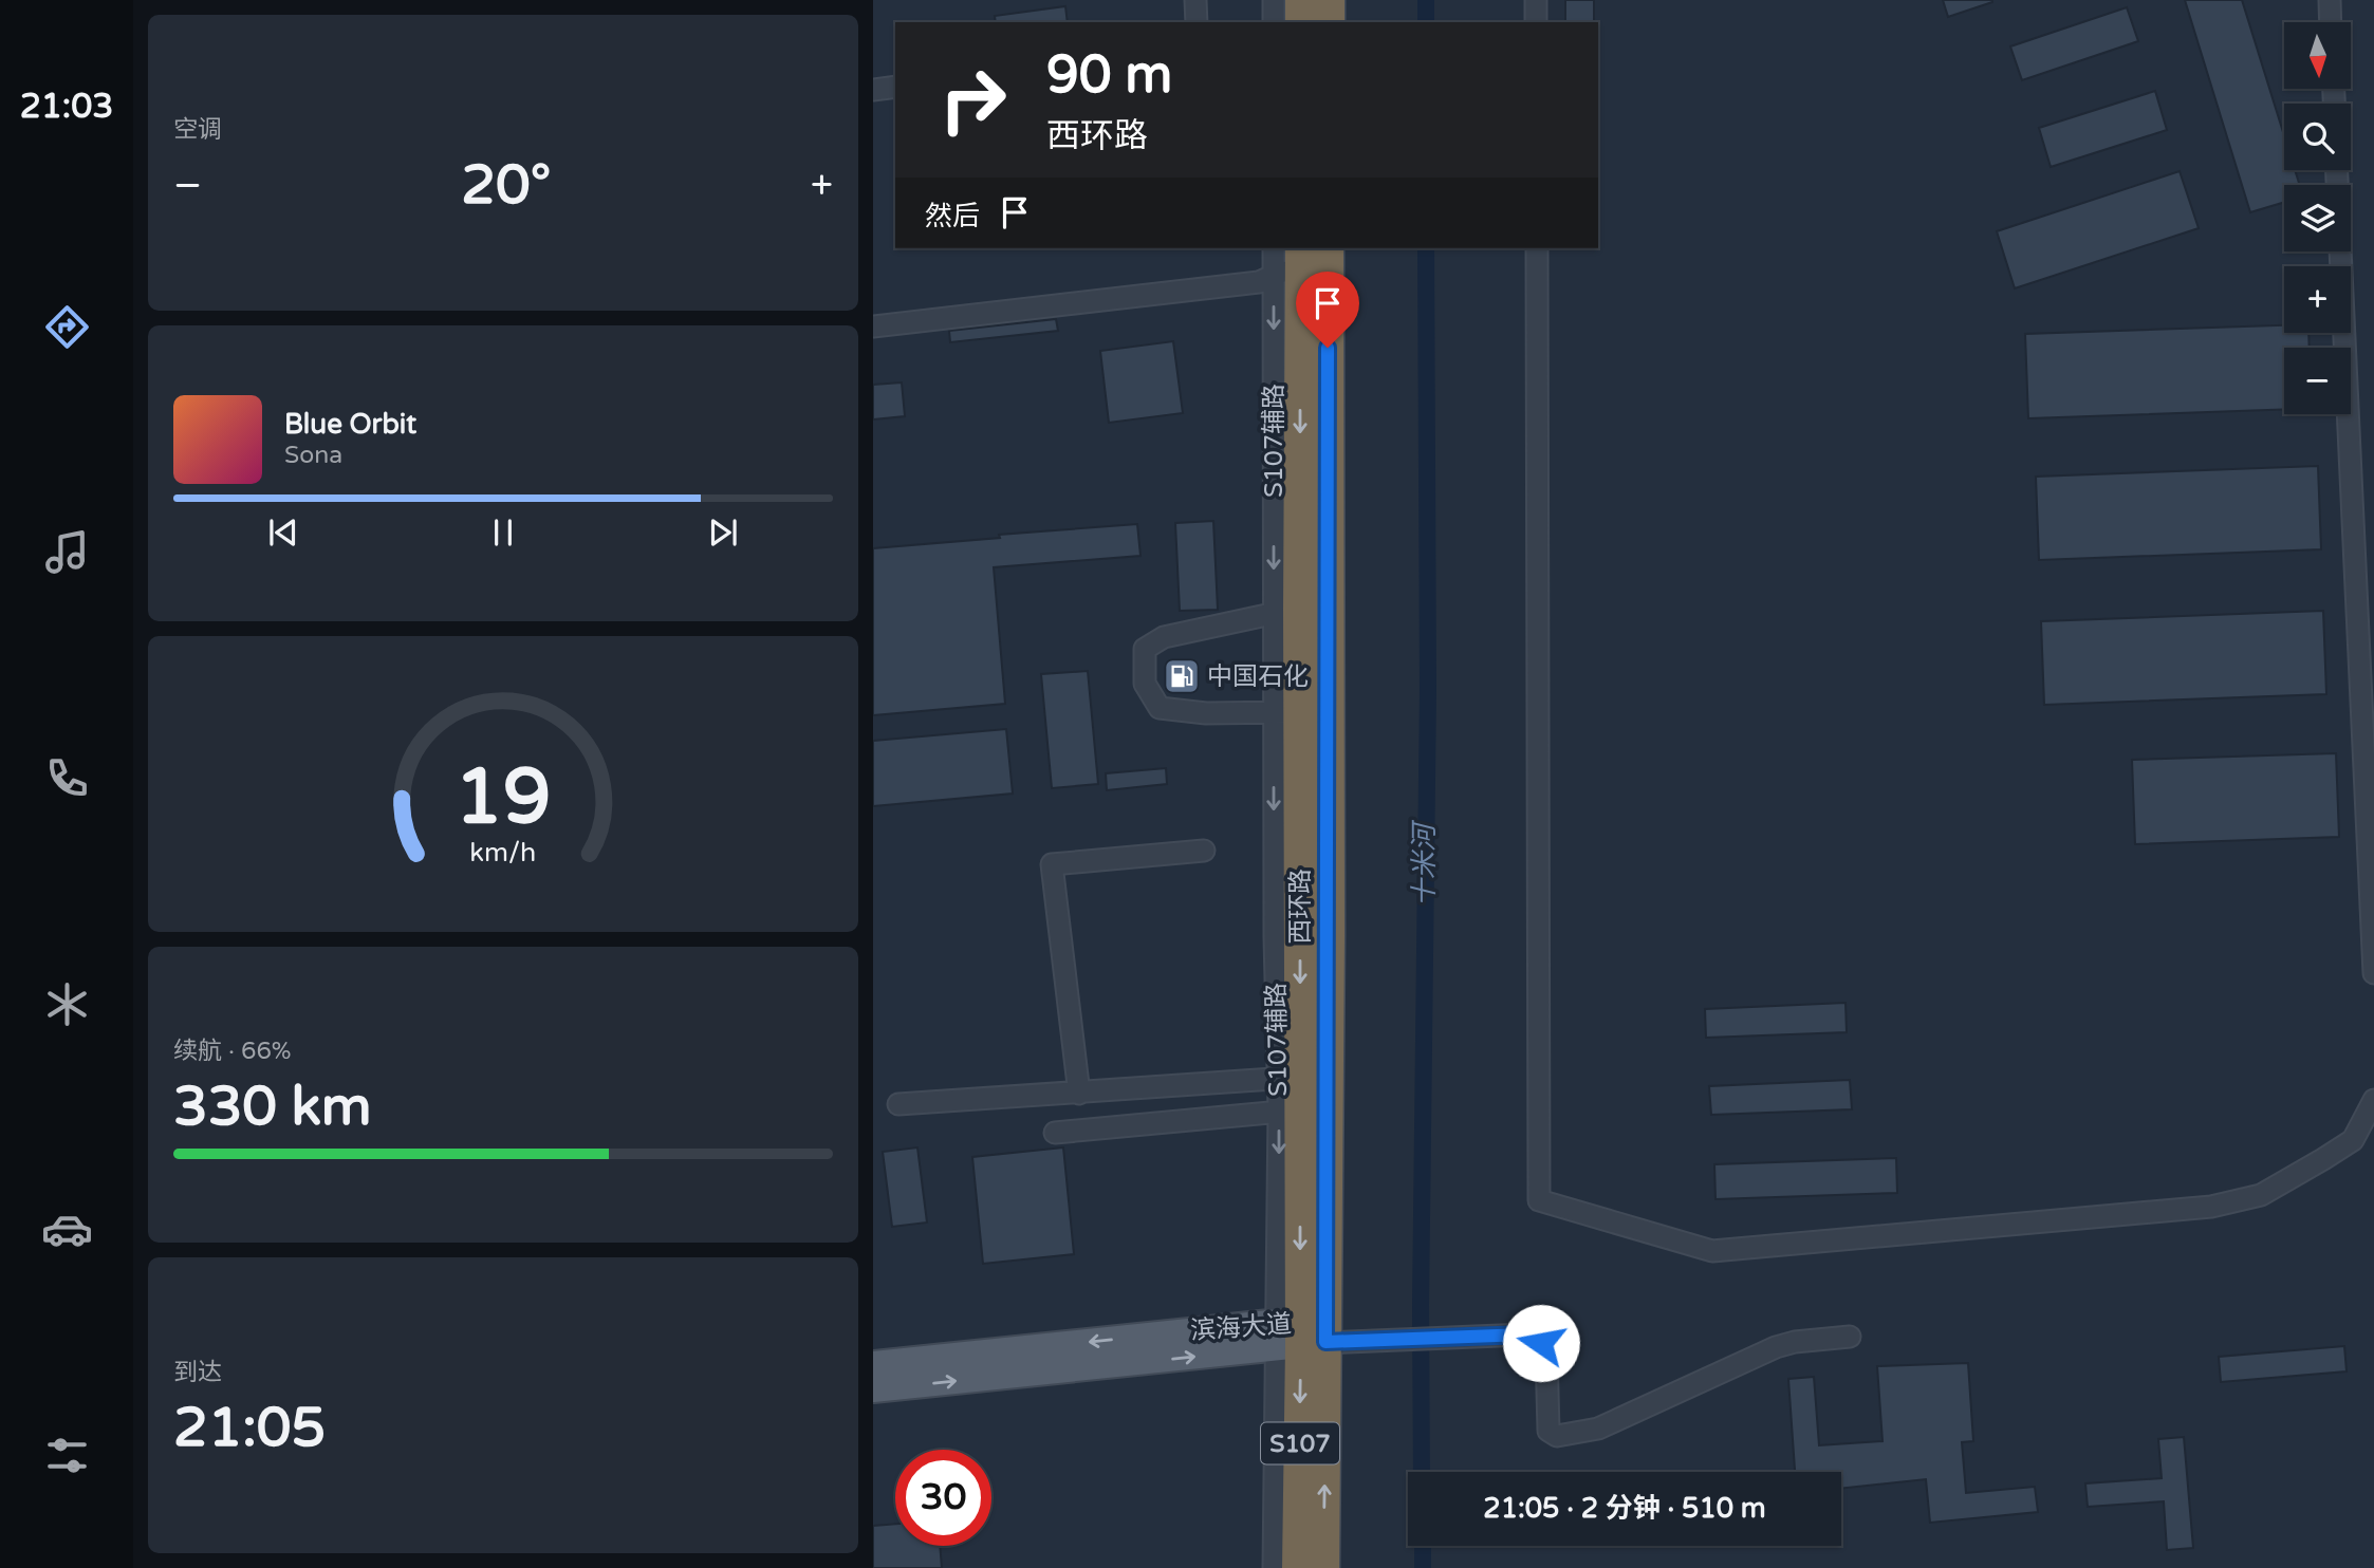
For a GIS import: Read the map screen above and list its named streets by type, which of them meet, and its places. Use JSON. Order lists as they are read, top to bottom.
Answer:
{
  "streets": {
    "highway": ["西环路", "S107"],
    "main road": ["滨海大道"]
  },
  "crossings": [
    ["西环路", "滨海大道"]
  ],
  "water": ["十米河"],
  "places": {
    "fuel station": ["中国石化"]
  },
  "north": "bottom",
  "page": {
    "tabs": "21:03",
    "tile": [
      "空调",
      ["续航 · 66%", "330 km"],
      ["到达", "21:05"]
    ],
    "map_buttons": ["+", "−"],
    "turn": ["90 m", "西环路"],
    "heat": ["−", "20°", "+"],
    "then": "然后",
    "song": ["Blue Orbit", "Sona"],
    "limit": "30",
    "trip": "21:05 · 2 分钟 · 510 m",
    "gauge": ["19", "km/h"]
  }
}
